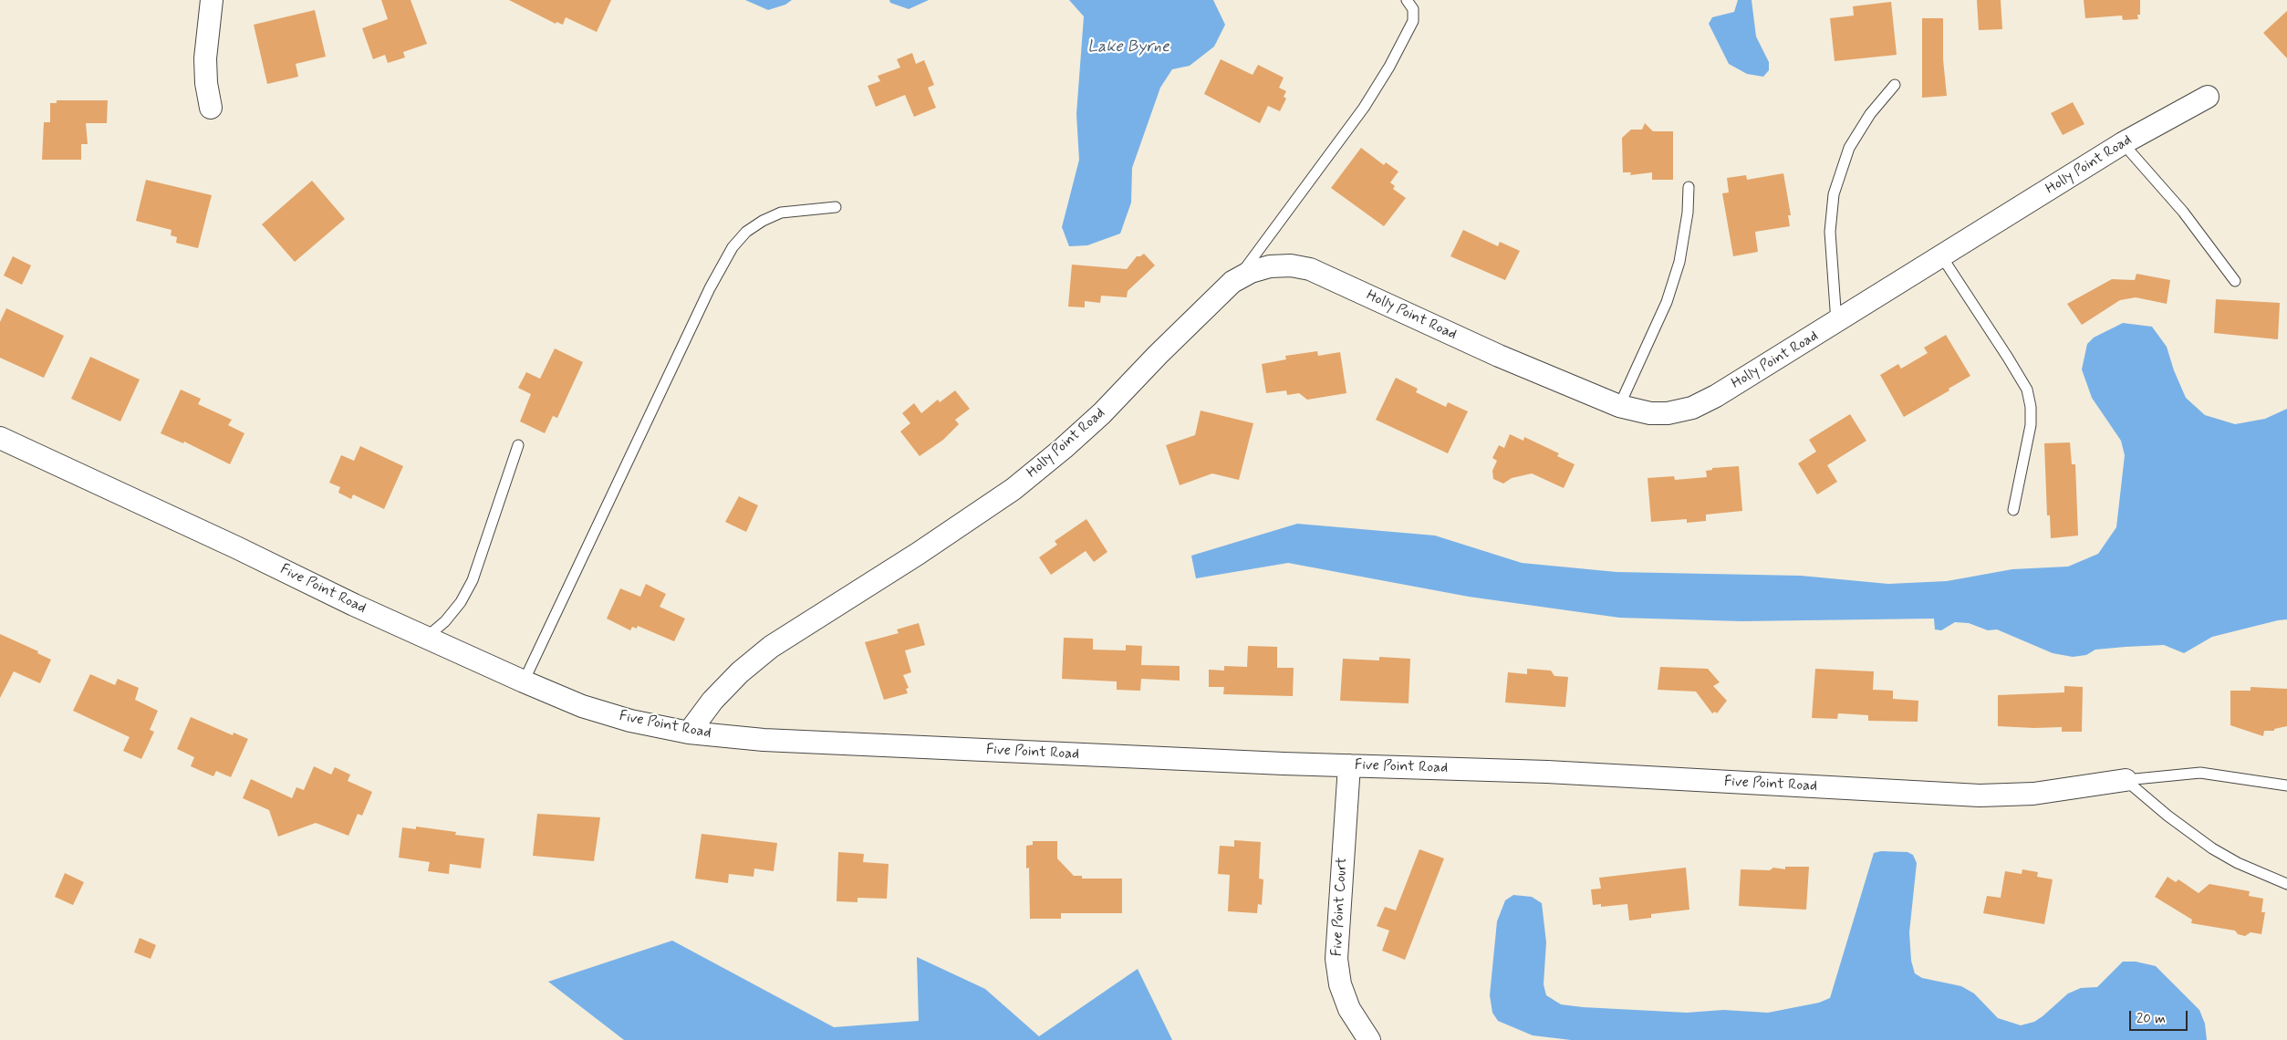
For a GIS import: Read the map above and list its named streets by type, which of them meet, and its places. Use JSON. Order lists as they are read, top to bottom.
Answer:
{
  "streets": {
    "street": ["Holly Point Road", "Five Point Road", "Five Point Court"]
  },
  "crossings": [
    ["Holly Point Road", "Five Point Road"],
    ["Five Point Road", "Five Point Court"]
  ],
  "water": ["Lake Byrne"],
  "scale_bar": "20 m"
}
